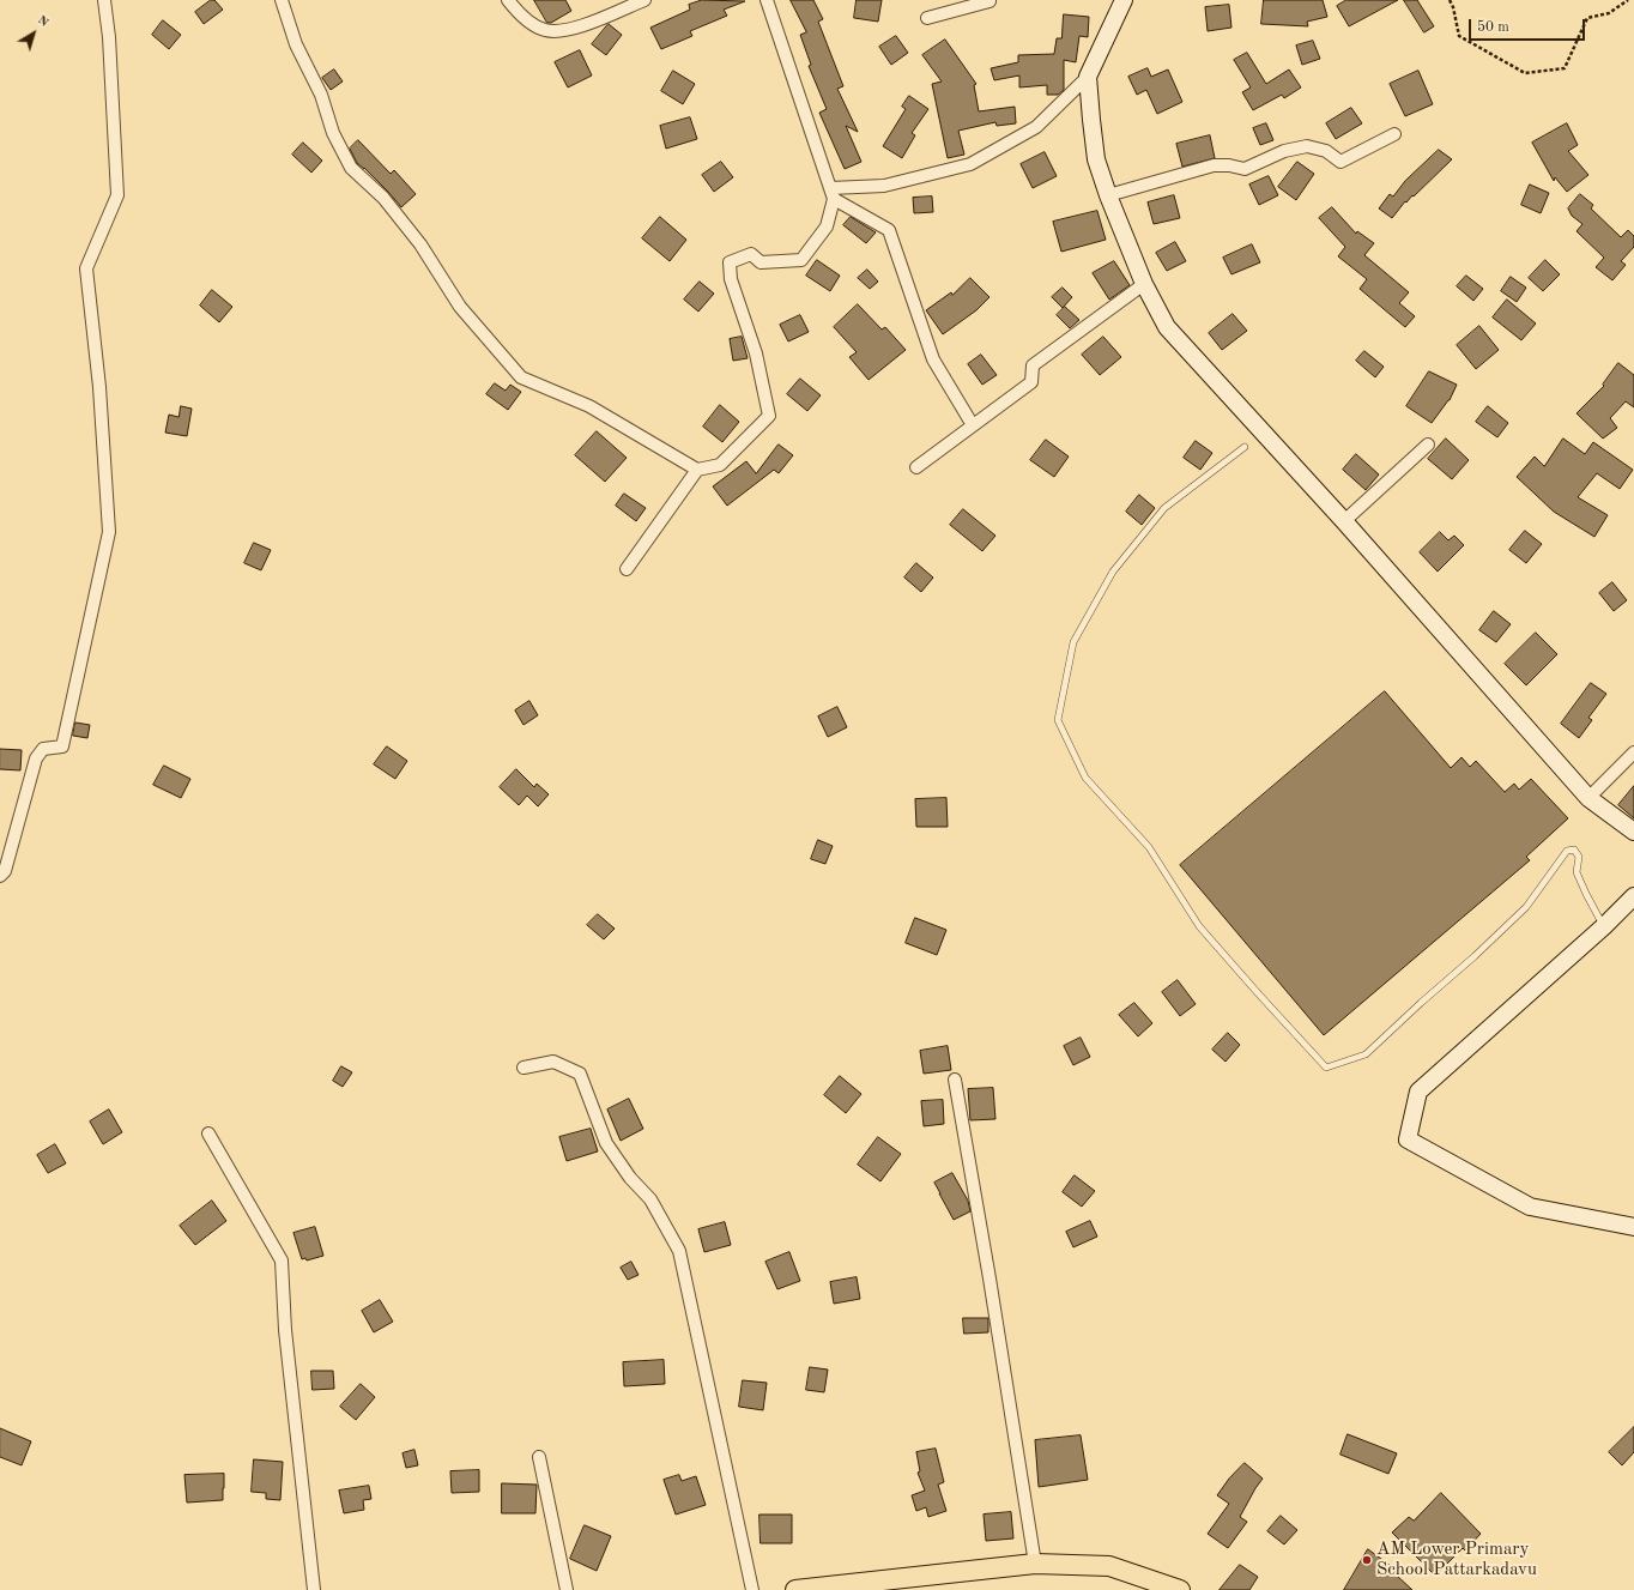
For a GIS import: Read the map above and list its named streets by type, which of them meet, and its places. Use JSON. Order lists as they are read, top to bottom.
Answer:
{
  "places": ["AM Lower Primary School Pattarkadavu"],
  "scale_bar": "50 m",
  "north": "top right"
}
